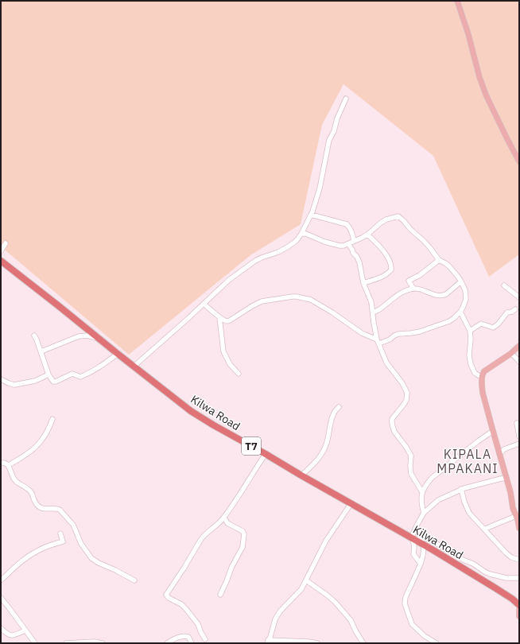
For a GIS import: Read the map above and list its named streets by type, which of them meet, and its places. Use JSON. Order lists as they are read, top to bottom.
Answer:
{
  "streets": {
    "highway": ["Kilwa Road", "T7"]
  },
  "districts": ["KIPALA MPAKANI"]
}
